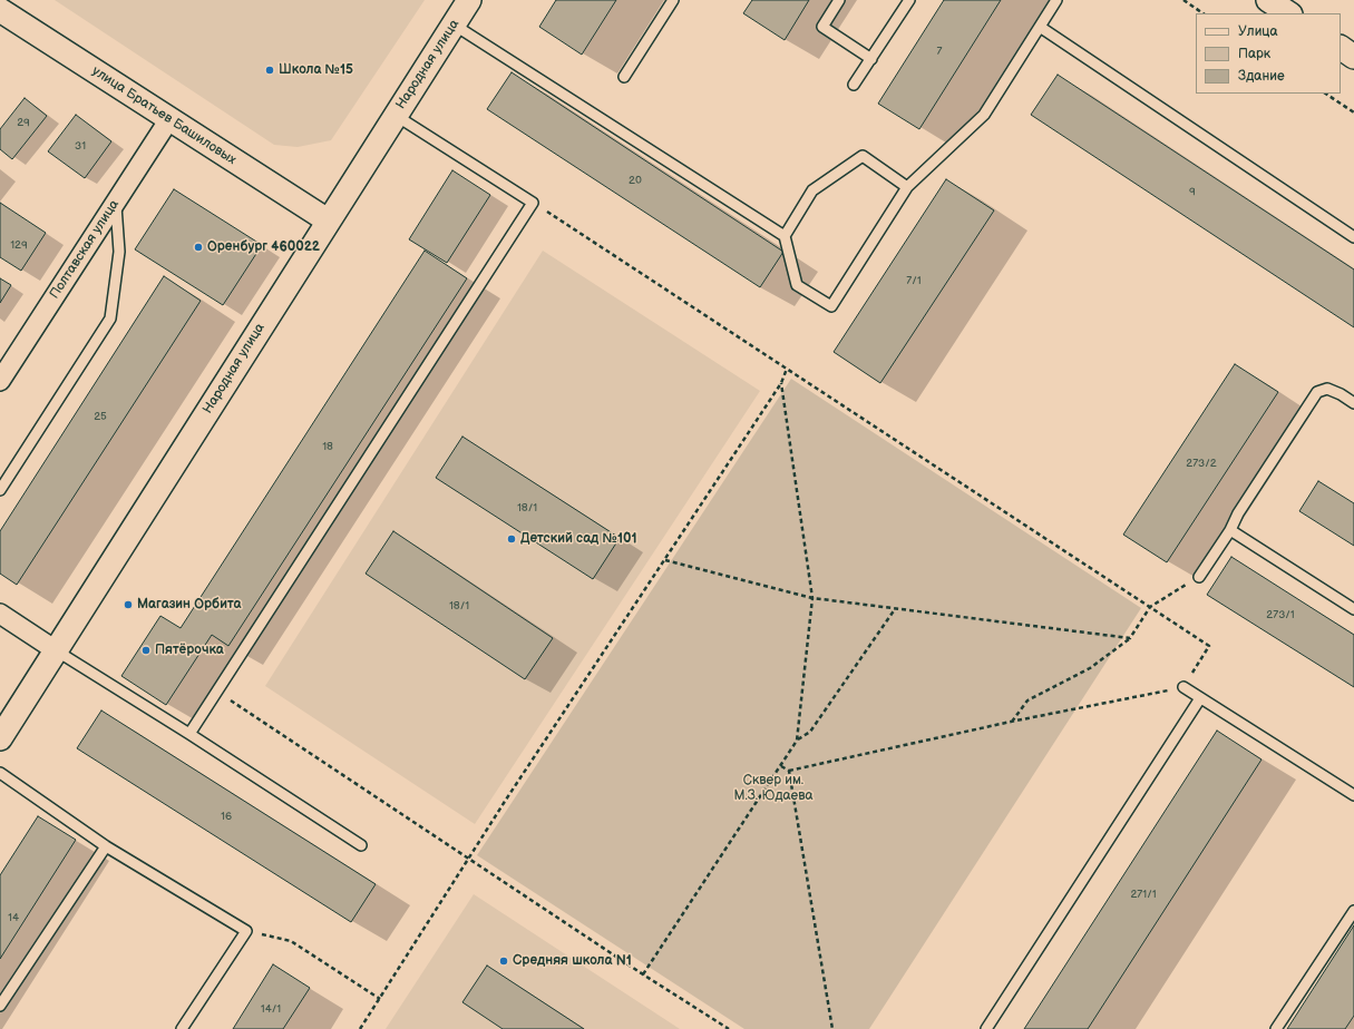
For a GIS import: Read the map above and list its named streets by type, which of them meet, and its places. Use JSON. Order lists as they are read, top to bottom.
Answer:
{
  "streets": {
    "street": ["Народная улица", "улица Братьев Башиловых", "Полтавская улица"]
  },
  "crossings": [
    ["Народная улица", "улица Братьев Башиловых"],
    ["улица Братьев Башиловых", "Полтавская улица"]
  ],
  "parks": ["Сквер им. М.З. Юдаева"],
  "places": [
    "Школа №15",
    "Оренбург 460022",
    "Детский сад №101",
    "Магазин Орбита",
    "Пятёрочка",
    "Средняя школа N1"
  ],
  "house_numbers": [
    "7",
    "29",
    "31",
    "20",
    "9",
    "129",
    "7/1",
    "25",
    "18",
    "273/2",
    "18/1",
    "18/1",
    "273/1",
    "16",
    "271/1",
    "14",
    "14/1"
  ],
  "legend": ["Улица", "Парк", "Здание"]
}
